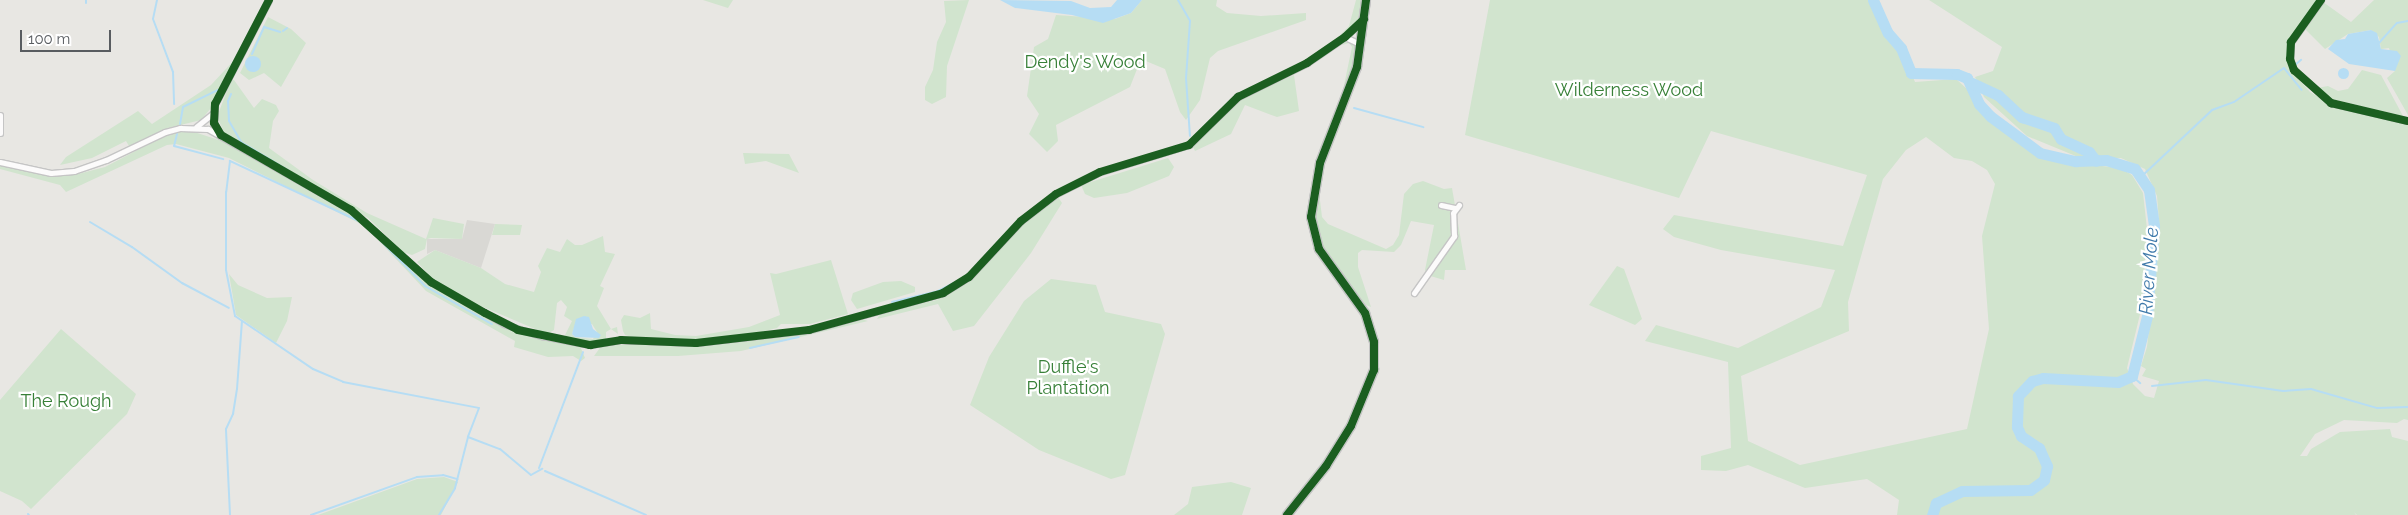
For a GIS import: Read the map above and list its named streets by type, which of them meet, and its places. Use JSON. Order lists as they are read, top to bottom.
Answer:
{
  "water": ["River Mole"],
  "parks": [
    "Dendy's Wood",
    "Wilderness Wood",
    "Duffle's Plantation",
    "The Rough"
  ],
  "scale_bar": "100 m"
}
